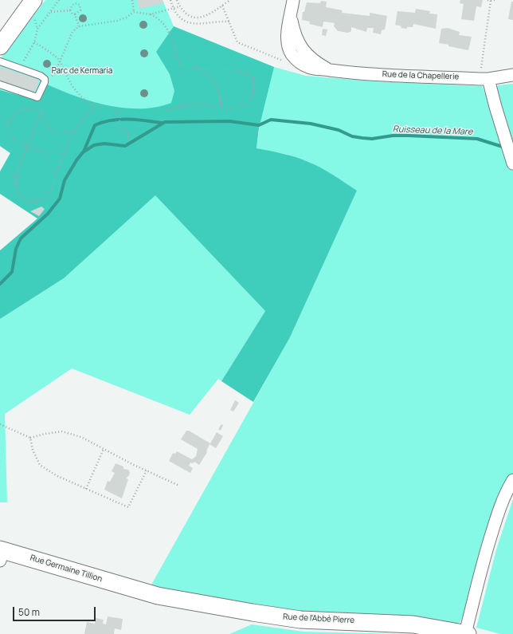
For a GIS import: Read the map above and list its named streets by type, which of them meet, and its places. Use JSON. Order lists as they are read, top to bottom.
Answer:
{
  "streets": {
    "street": ["Rue de la Chapellerie", "Rue Germaine Tillion", "Rue de l'Abbé Pierre"]
  },
  "crossings": [
    ["Rue Germaine Tillion", "Rue de l'Abbé Pierre"]
  ],
  "water": ["Ruisseau de la Mare"],
  "parks": ["Parc de Kermaria"],
  "scale_bar": "50 m"
}
